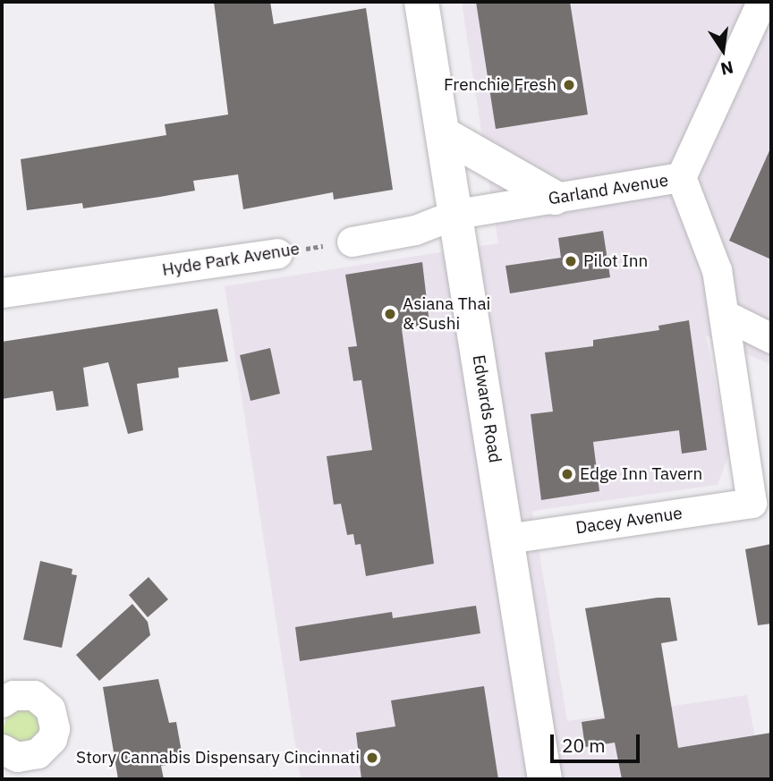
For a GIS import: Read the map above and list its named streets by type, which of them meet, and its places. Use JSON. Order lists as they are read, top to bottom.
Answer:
{
  "streets": {
    "main road": ["Edwards Road"],
    "street": ["Garland Avenue", "Hyde Park Avenue", "Dacey Avenue"]
  },
  "crossings": [
    ["Garland Avenue", "Edwards Road"],
    ["Edwards Road", "Dacey Avenue"]
  ],
  "places": [
    "Frenchie Fresh",
    "Pilot Inn",
    "Asiana Thai & Sushi",
    "Edge Inn Tavern",
    "Story Cannabis Dispensary Cincinnati"
  ],
  "scale_bar": "20 m",
  "north": "bottom"
}
